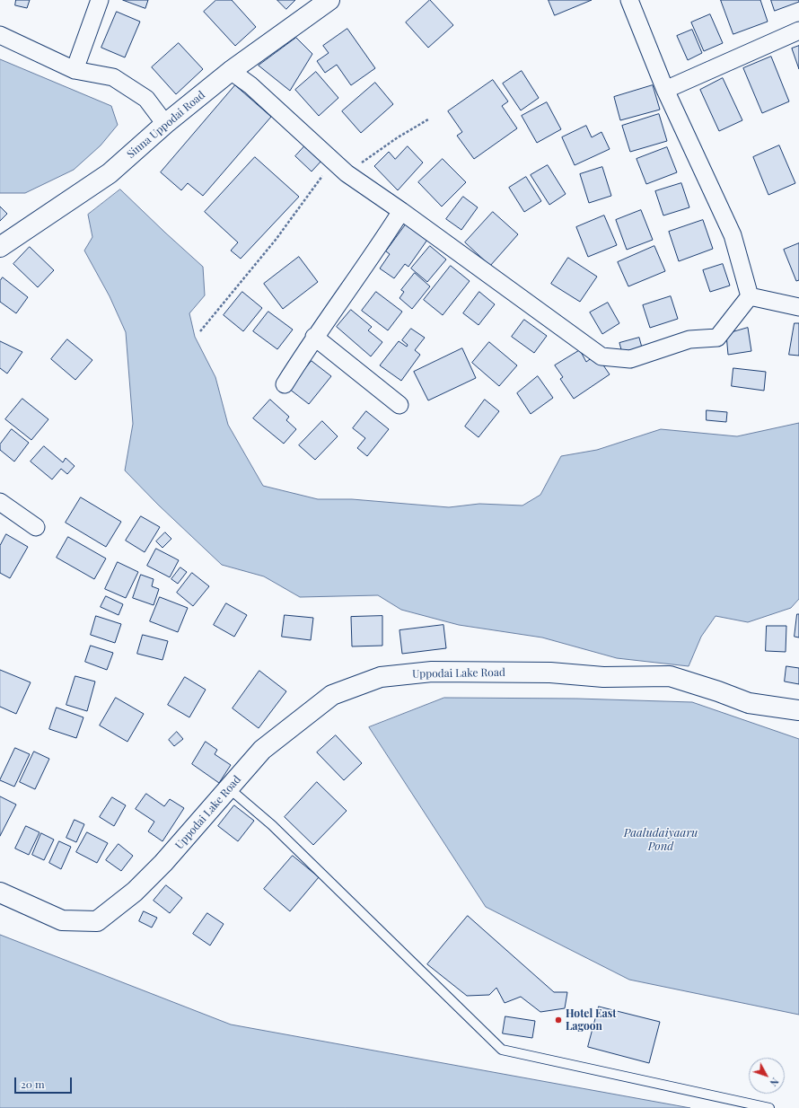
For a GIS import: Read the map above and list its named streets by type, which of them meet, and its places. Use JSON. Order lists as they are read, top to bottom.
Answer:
{
  "streets": {
    "street": ["Sinna Uppodai Road", "Uppodai Lake Road"]
  },
  "water": ["Paaludaiyaaru Pond"],
  "places": ["Hotel East Lagoon"],
  "scale_bar": "20 m",
  "north": "bottom right"
}
